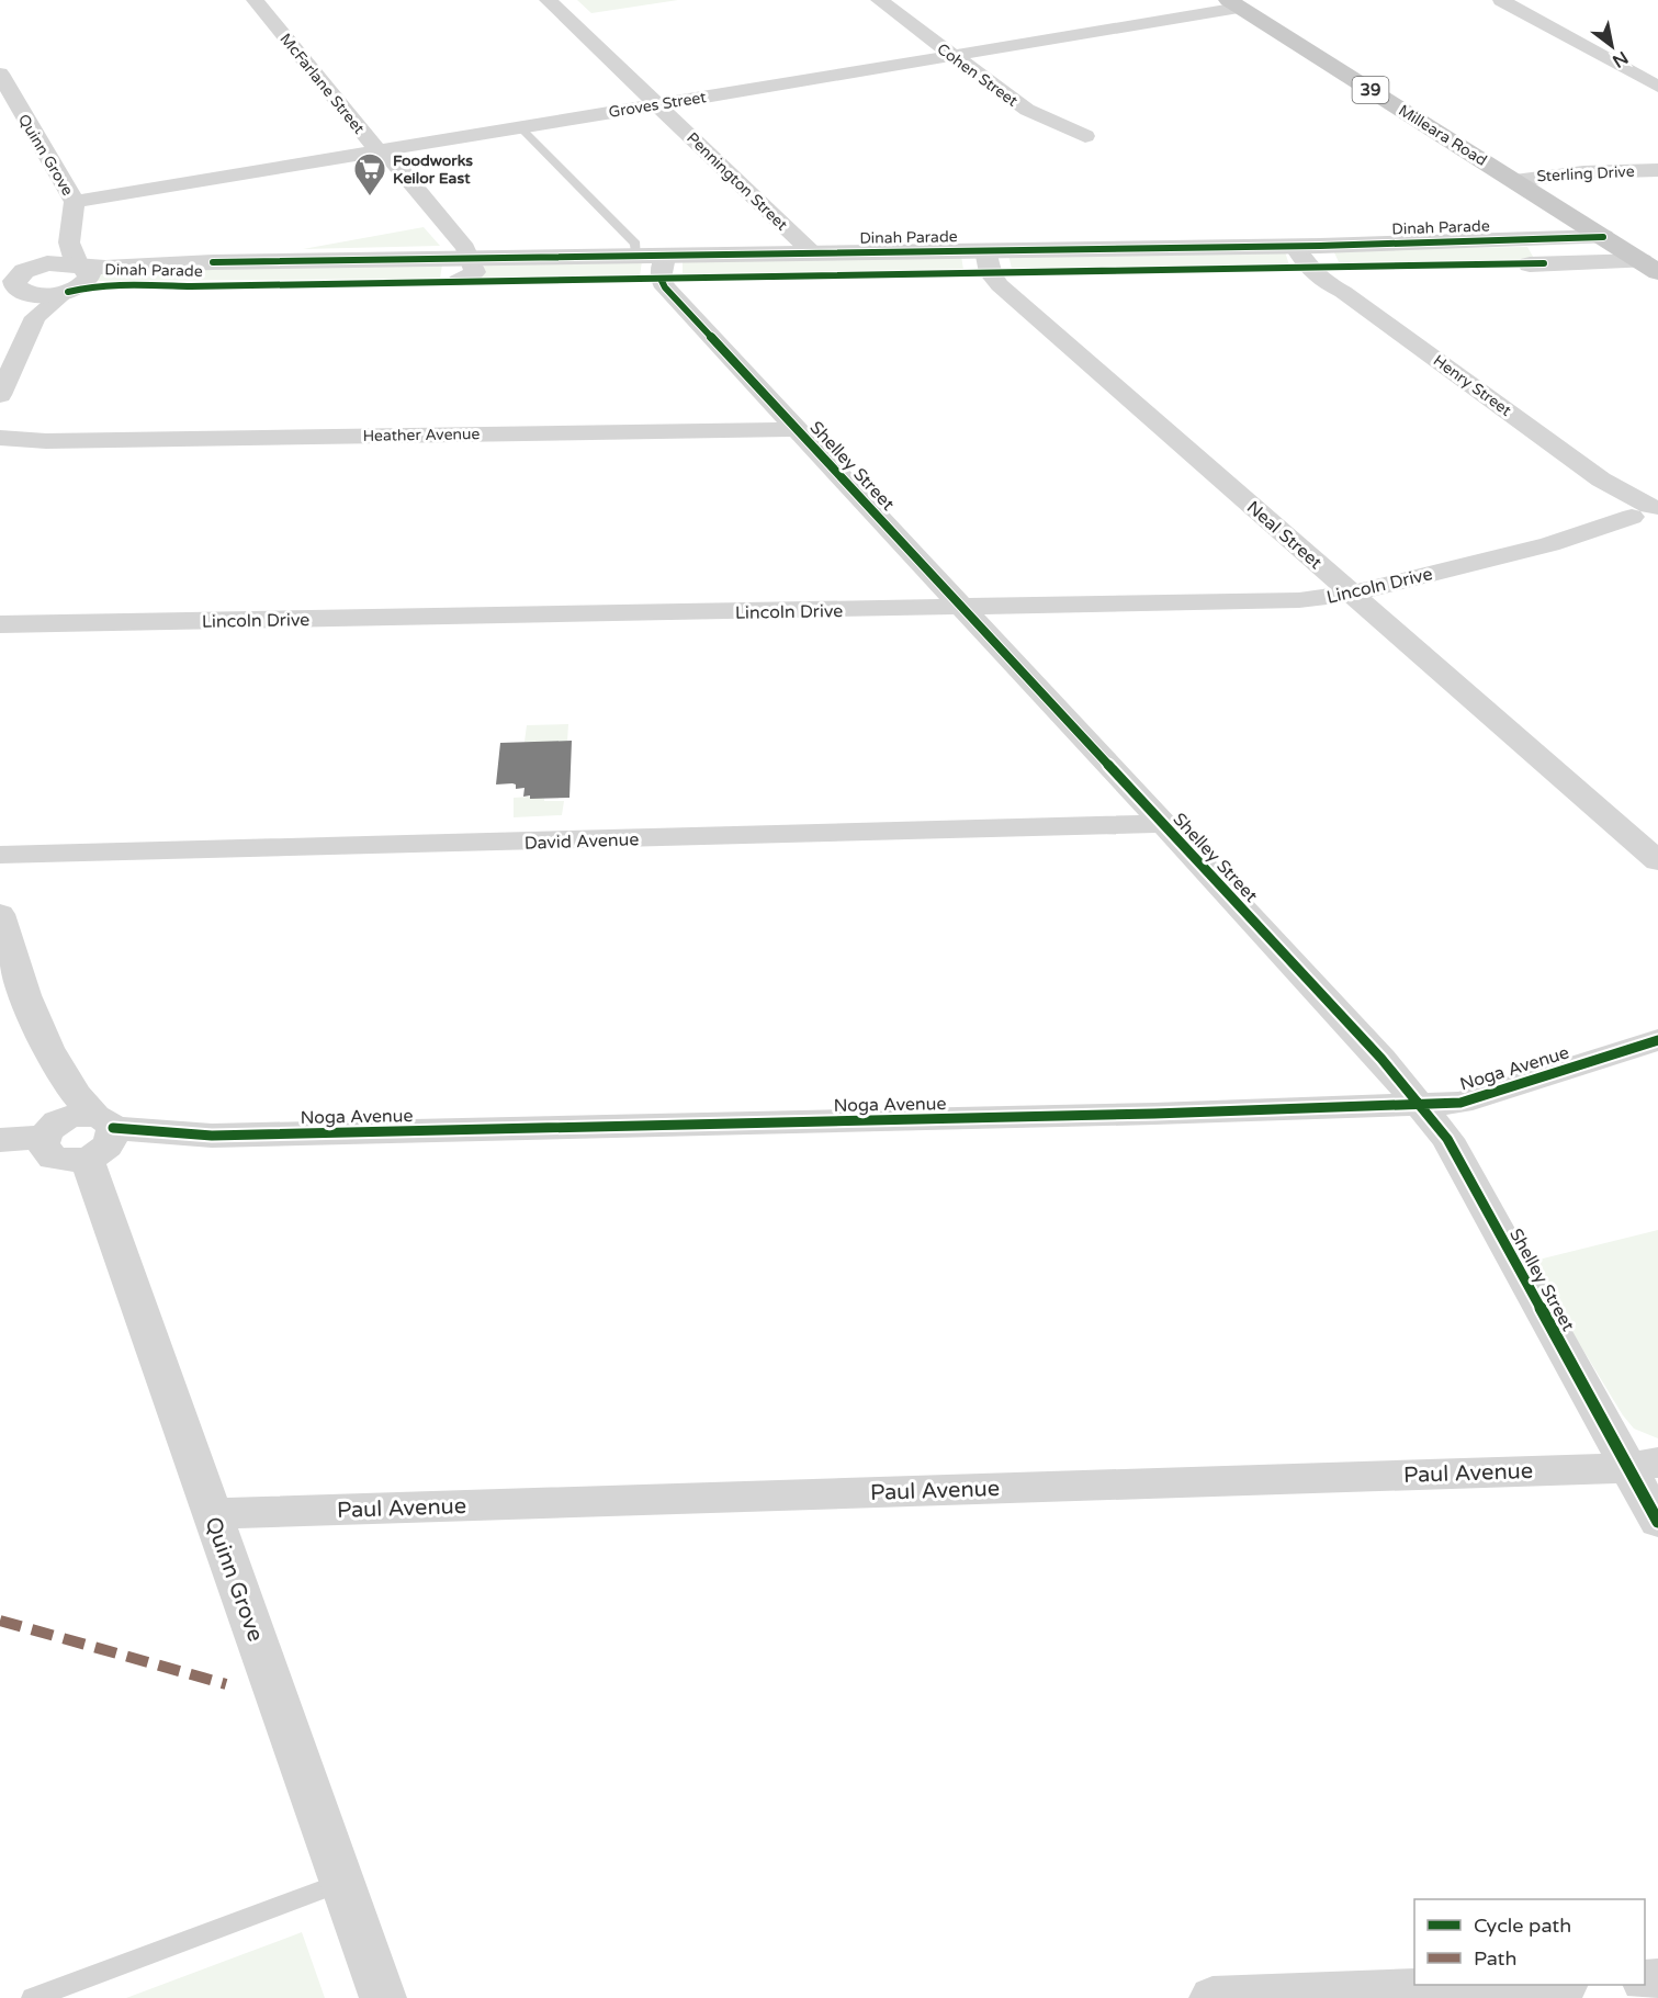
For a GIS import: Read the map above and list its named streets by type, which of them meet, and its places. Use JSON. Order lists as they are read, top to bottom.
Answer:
{
  "streets": {
    "main road": ["39", "Milleara Road"],
    "street": [
      "Cohen Street",
      "McFarlane Street",
      "Groves Street",
      "Quinn Grove",
      "Sterling Drive",
      "Pennington Street",
      "Dinah Parade",
      "Henry Street",
      "Heather Avenue",
      "Shelley Street",
      "Neal Street",
      "Lincoln Drive",
      "David Avenue",
      "Noga Avenue",
      "Paul Avenue"
    ]
  },
  "crossings": [
    ["Cohen Street", "Groves Street"],
    ["McFarlane Street", "Groves Street"],
    ["McFarlane Street", "Dinah Parade"],
    ["Groves Street", "Milleara Road"],
    ["Groves Street", "Quinn Grove"],
    ["Groves Street", "Pennington Street"],
    ["Milleara Road", "Sterling Drive"],
    ["Milleara Road", "Dinah Parade"],
    ["Quinn Grove", "Noga Avenue"],
    ["Quinn Grove", "Paul Avenue"],
    ["Pennington Street", "Dinah Parade"],
    ["Dinah Parade", "Henry Street"],
    ["Dinah Parade", "Shelley Street"],
    ["Dinah Parade", "Neal Street"],
    ["Henry Street", "Lincoln Drive"],
    ["Heather Avenue", "Shelley Street"],
    ["Shelley Street", "Lincoln Drive"],
    ["Shelley Street", "David Avenue"],
    ["Shelley Street", "Noga Avenue"],
    ["Shelley Street", "Paul Avenue"],
    ["Neal Street", "Lincoln Drive"]
  ],
  "places": {
    "supermarket": ["Foodworks Keilor East"]
  },
  "legend": ["Cycle path", "Path"],
  "north": "bottom right"
}
